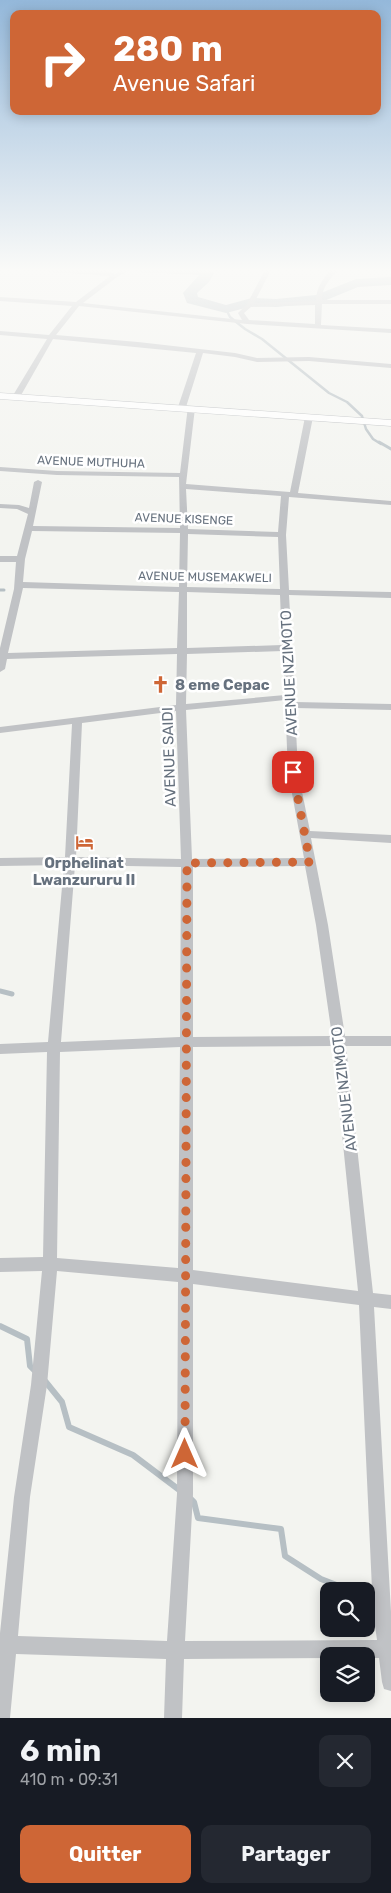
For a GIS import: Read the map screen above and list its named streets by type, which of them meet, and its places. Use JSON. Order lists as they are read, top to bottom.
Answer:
{
  "streets": {
    "street": [
      "AVENUE MUTHUHA",
      "AVENUE KISENGE",
      "AVENUE MUSEMAKWELI",
      "AVENUE NZIMOTO",
      "AVENUE SAIDI"
    ]
  },
  "crossings": [
    ["AVENUE MUTHUHA", "AVENUE SAIDI"],
    ["AVENUE KISENGE", "AVENUE SAIDI"],
    ["AVENUE MUSEMAKWELI", "AVENUE NZIMOTO"],
    ["AVENUE MUSEMAKWELI", "AVENUE SAIDI"]
  ],
  "places": {
    "church": ["8 eme Cepac"],
    "hotel": ["Orphelinat Lwanzururu II"]
  },
  "page": {
    "turn": ["280 m", "Avenue Safari"],
    "heading": ["6 min", "410 m · 09:31"],
    "buttons": ["Quitter", "Partager"]
  }
}
